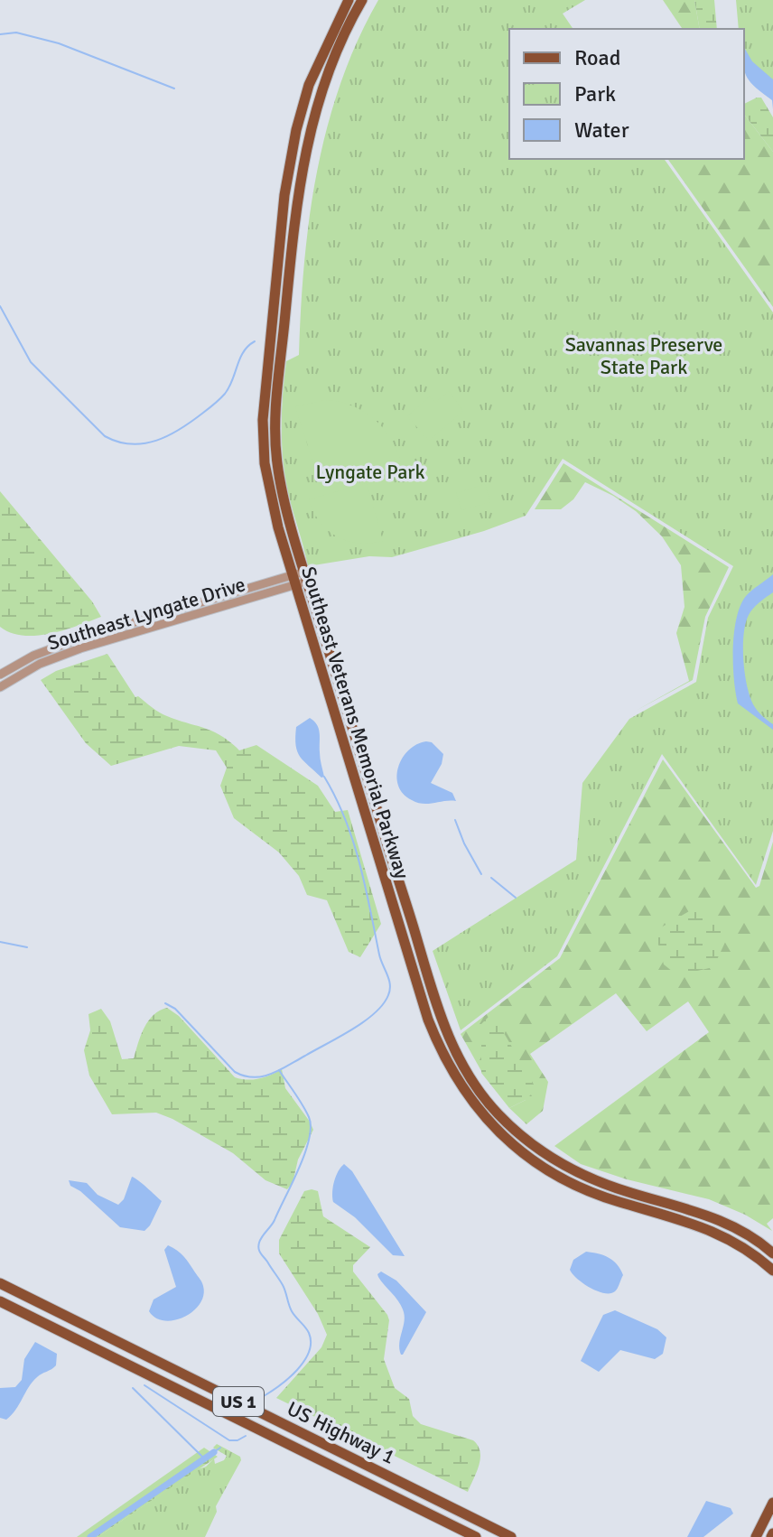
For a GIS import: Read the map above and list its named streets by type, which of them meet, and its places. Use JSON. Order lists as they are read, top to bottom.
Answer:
{
  "streets": {
    "main road": ["Southeast Veterans Memorial Parkway", "US 1", "US Highway 1"],
    "street": ["Southeast Lyngate Drive"]
  },
  "crossings": [
    ["Southeast Lyngate Drive", "Southeast Veterans Memorial Parkway"]
  ],
  "parks": ["Savannas Preserve State Park", "Lyngate Park"],
  "legend": ["Road", "Park", "Water"]
}
